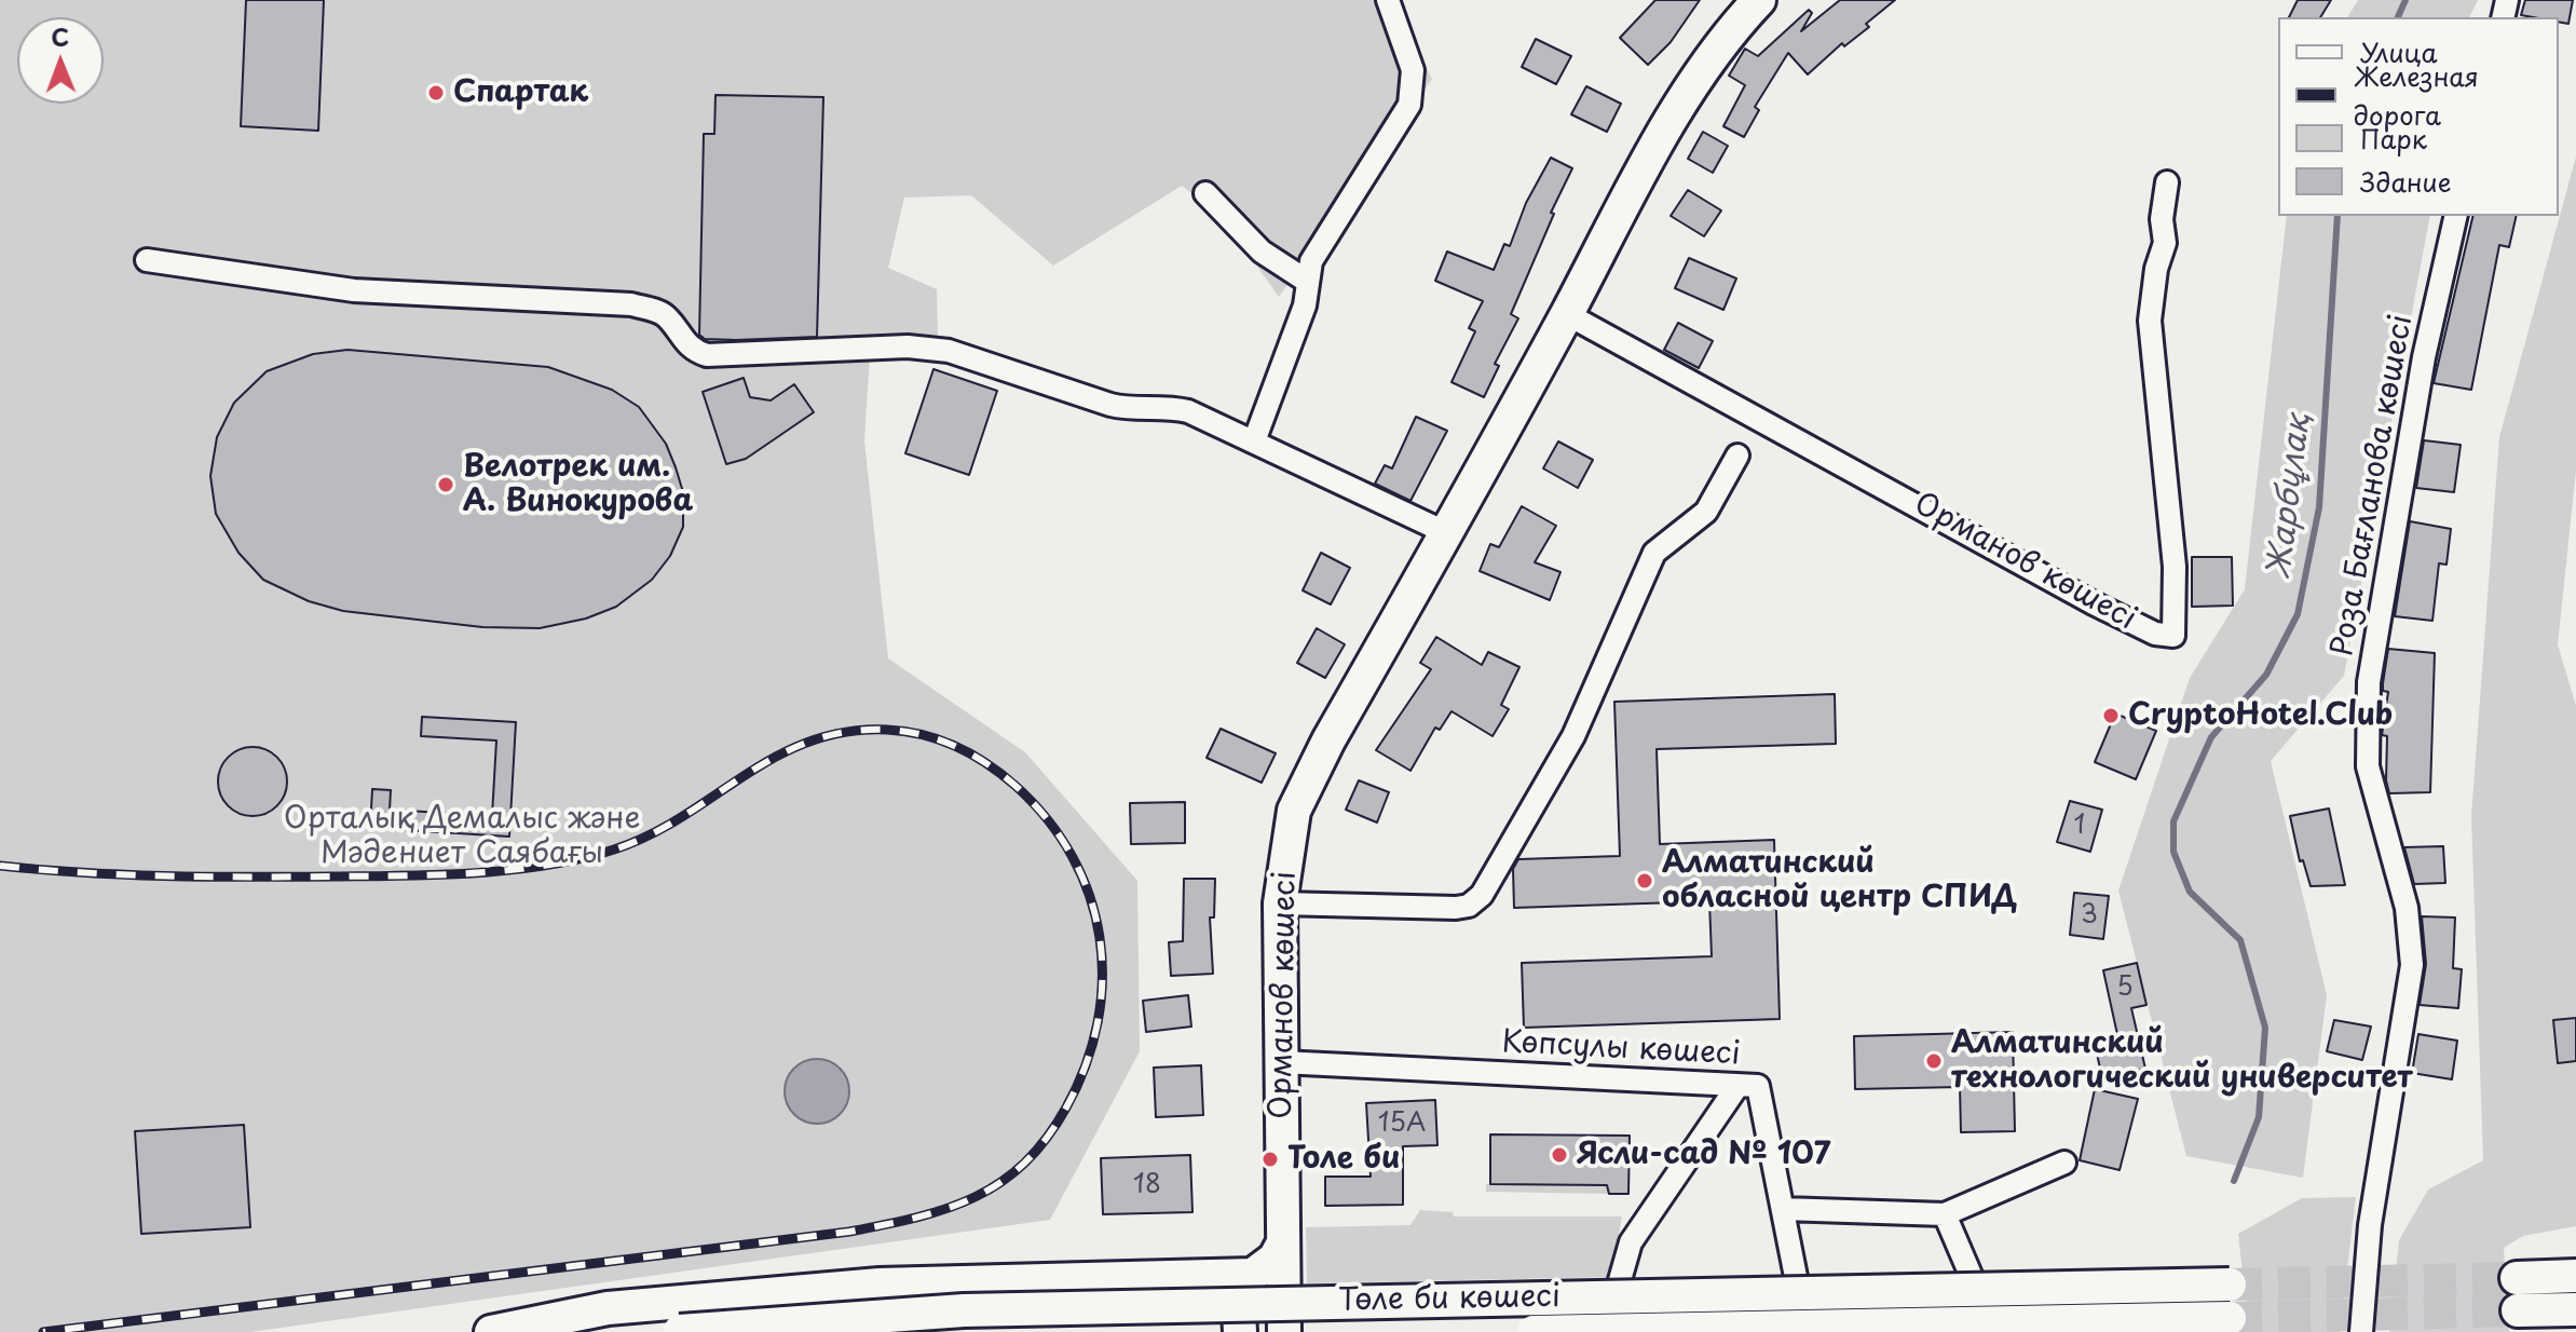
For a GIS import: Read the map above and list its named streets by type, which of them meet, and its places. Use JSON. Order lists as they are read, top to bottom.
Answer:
{
  "streets": {
    "main road": ["Орманов көшесі", "Төле би көшесі"],
    "street": ["Роза Бағланова көшесі", "Көпсулы көшесі"]
  },
  "crossings": [
    ["Орманов көшесі", "Көпсулы көшесі"]
  ],
  "water": ["Жарбұлақ"],
  "parks": ["Орталық Демалыс және Мәдениет Саябағы"],
  "places": [
    "Спартак",
    "Велотрек им. А. Винокурова",
    "CryptoHotel.Club",
    "Алматинский обласной центр СПИД",
    "Алматинский технологический университет",
    "Ясли-сад № 107",
    "Толе би"
  ],
  "house_numbers": [
    "1",
    "3",
    "5",
    "15А",
    "18"
  ],
  "legend": [
    "Улица",
    "Железная дорога",
    "Парк",
    "Здание"
  ],
  "north": "top"
}
